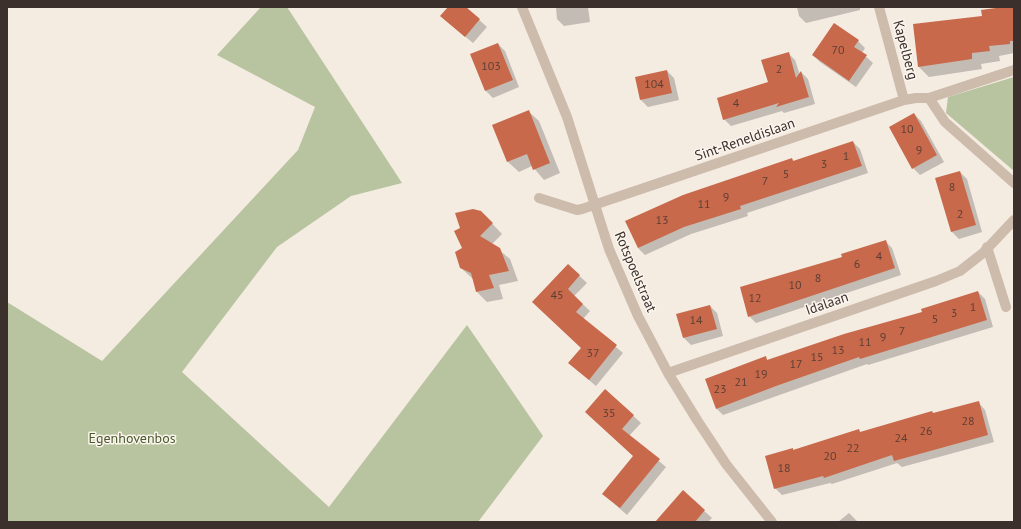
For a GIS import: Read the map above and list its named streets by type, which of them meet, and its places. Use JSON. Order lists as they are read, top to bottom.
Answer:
{
  "streets": {
    "street": [
      "Kapelberg",
      "Sint-Reneldislaan",
      "Rotspoelstraat",
      "Idalaan"
    ]
  },
  "crossings": [
    ["Kapelberg", "Sint-Reneldislaan"],
    ["Sint-Reneldislaan", "Rotspoelstraat"],
    ["Rotspoelstraat", "Idalaan"]
  ],
  "parks": ["Egenhovenbos"],
  "house_numbers": [
    "70",
    "103",
    "2",
    "104",
    "4",
    "10",
    "9",
    "1",
    "3",
    "5",
    "7",
    "8",
    "9",
    "11",
    "2",
    "13",
    "4",
    "6",
    "8",
    "10",
    "45",
    "12",
    "1",
    "3",
    "5",
    "14",
    "7",
    "9",
    "11",
    "13",
    "37",
    "15",
    "17",
    "19",
    "21",
    "23",
    "35",
    "28",
    "26",
    "24",
    "22",
    "20",
    "18"
  ]
}
